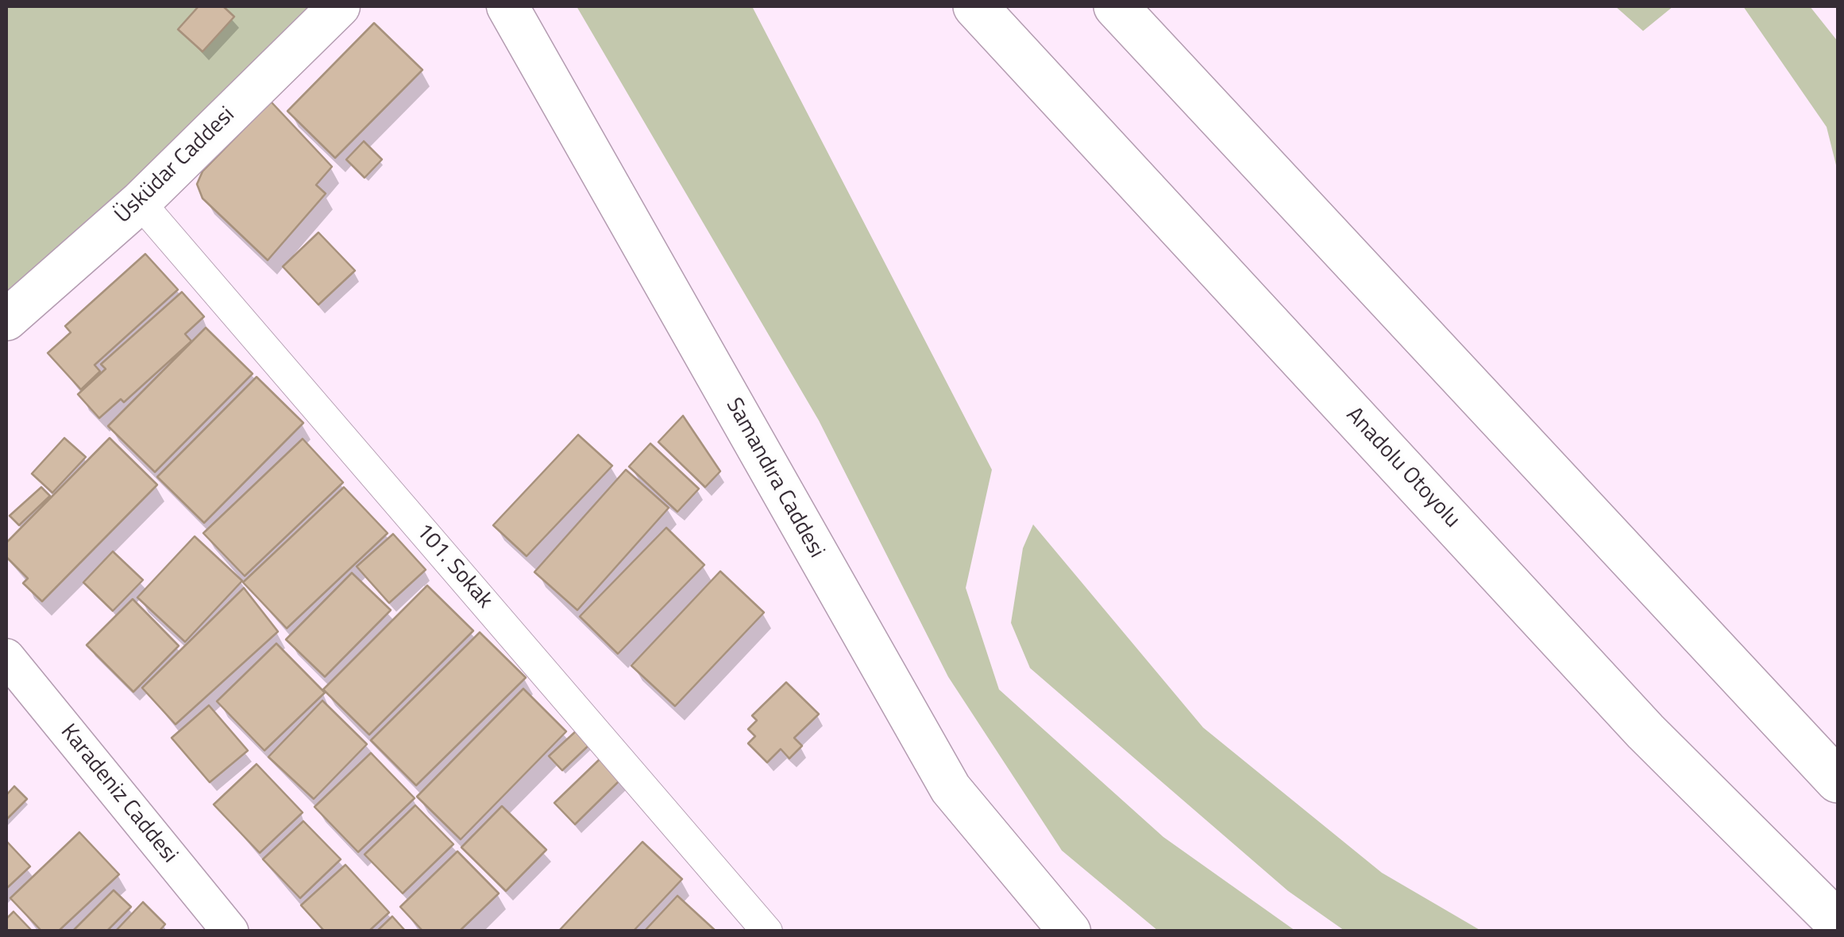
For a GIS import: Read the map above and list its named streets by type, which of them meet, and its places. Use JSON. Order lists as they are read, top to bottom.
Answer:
{
  "streets": {
    "highway": ["Anadolu Otoyolu"],
    "main road": ["Üsküdar Caddesi", "Samandıra Caddesi"],
    "street": ["101. Sokak", "Karadeniz Caddesi"]
  },
  "crossings": [
    ["Üsküdar Caddesi", "101. Sokak"]
  ]
}
